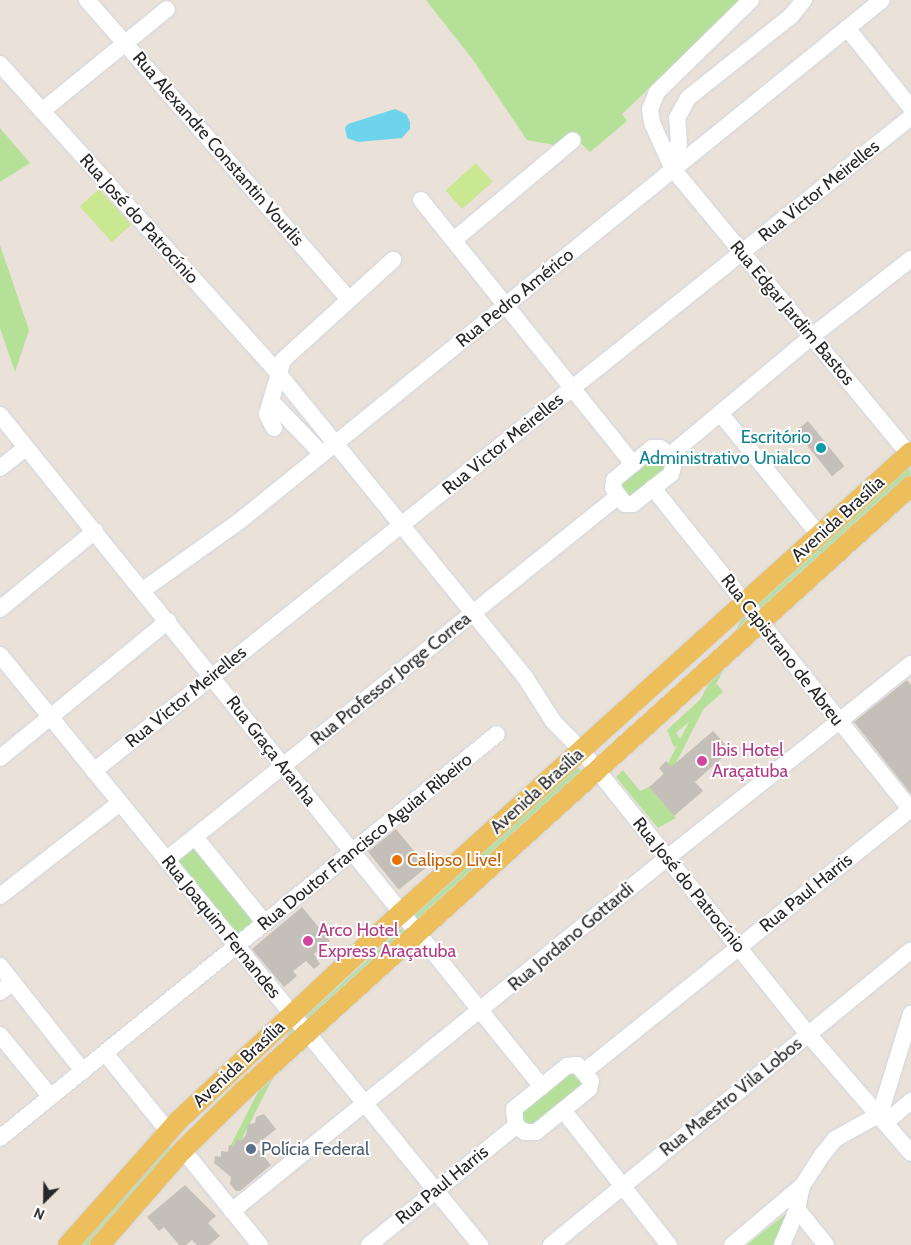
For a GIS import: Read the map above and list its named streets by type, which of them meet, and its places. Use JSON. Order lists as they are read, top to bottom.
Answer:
{
  "streets": {
    "main road": ["Avenida Brasília"],
    "street": [
      "Rua Alexandre Constantin Vourlis",
      "Rua Victor Meirelles",
      "Rua José do Patrocínio",
      "Rua Pedro Américo",
      "Rua Edgar Jardim Bastos",
      "Rua Capistrano de Abreu",
      "Rua Professor Jorge Correa",
      "Rua Graça Aranha",
      "Rua Doutor Francisco Aguiar Ribeiro",
      "Rua Paul Harris",
      "Rua Joaquim Fernandes",
      "Rua Jordano Gottardi",
      "Rua Maestro Vila Lobos"
    ]
  },
  "crossings": [
    ["Rua Victor Meirelles", "Rua José do Patrocínio"],
    ["Rua Victor Meirelles", "Rua Edgar Jardim Bastos"],
    ["Rua Victor Meirelles", "Rua Graça Aranha"],
    ["Rua Victor Meirelles", "Rua Joaquim Fernandes"],
    ["Rua José do Patrocínio", "Rua Pedro Américo"],
    ["Rua José do Patrocínio", "Avenida Brasília"],
    ["Rua José do Patrocínio", "Rua Professor Jorge Correa"],
    ["Rua José do Patrocínio", "Rua Paul Harris"],
    ["Rua José do Patrocínio", "Rua Jordano Gottardi"],
    ["Rua José do Patrocínio", "Rua Maestro Vila Lobos"],
    ["Rua Pedro Américo", "Rua Edgar Jardim Bastos"],
    ["Rua Pedro Américo", "Rua Graça Aranha"],
    ["Rua Edgar Jardim Bastos", "Avenida Brasília"],
    ["Avenida Brasília", "Rua Capistrano de Abreu"],
    ["Avenida Brasília", "Rua Graça Aranha"],
    ["Avenida Brasília", "Rua Joaquim Fernandes"],
    ["Rua Capistrano de Abreu", "Rua Paul Harris"],
    ["Rua Capistrano de Abreu", "Rua Jordano Gottardi"],
    ["Rua Professor Jorge Correa", "Rua Graça Aranha"],
    ["Rua Professor Jorge Correa", "Rua Joaquim Fernandes"],
    ["Rua Graça Aranha", "Rua Doutor Francisco Aguiar Ribeiro"],
    ["Rua Graça Aranha", "Rua Jordano Gottardi"],
    ["Rua Doutor Francisco Aguiar Ribeiro", "Rua Joaquim Fernandes"],
    ["Rua Paul Harris", "Rua Joaquim Fernandes"],
    ["Rua Joaquim Fernandes", "Rua Jordano Gottardi"]
  ],
  "places": [
    "Escritório Administrativo Unialco",
    "Ibis Hotel Araçatuba",
    "Calipso Live!",
    "Arco Hotel Express Araçatuba",
    "Polícia Federal"
  ],
  "north": "bottom left"
}
